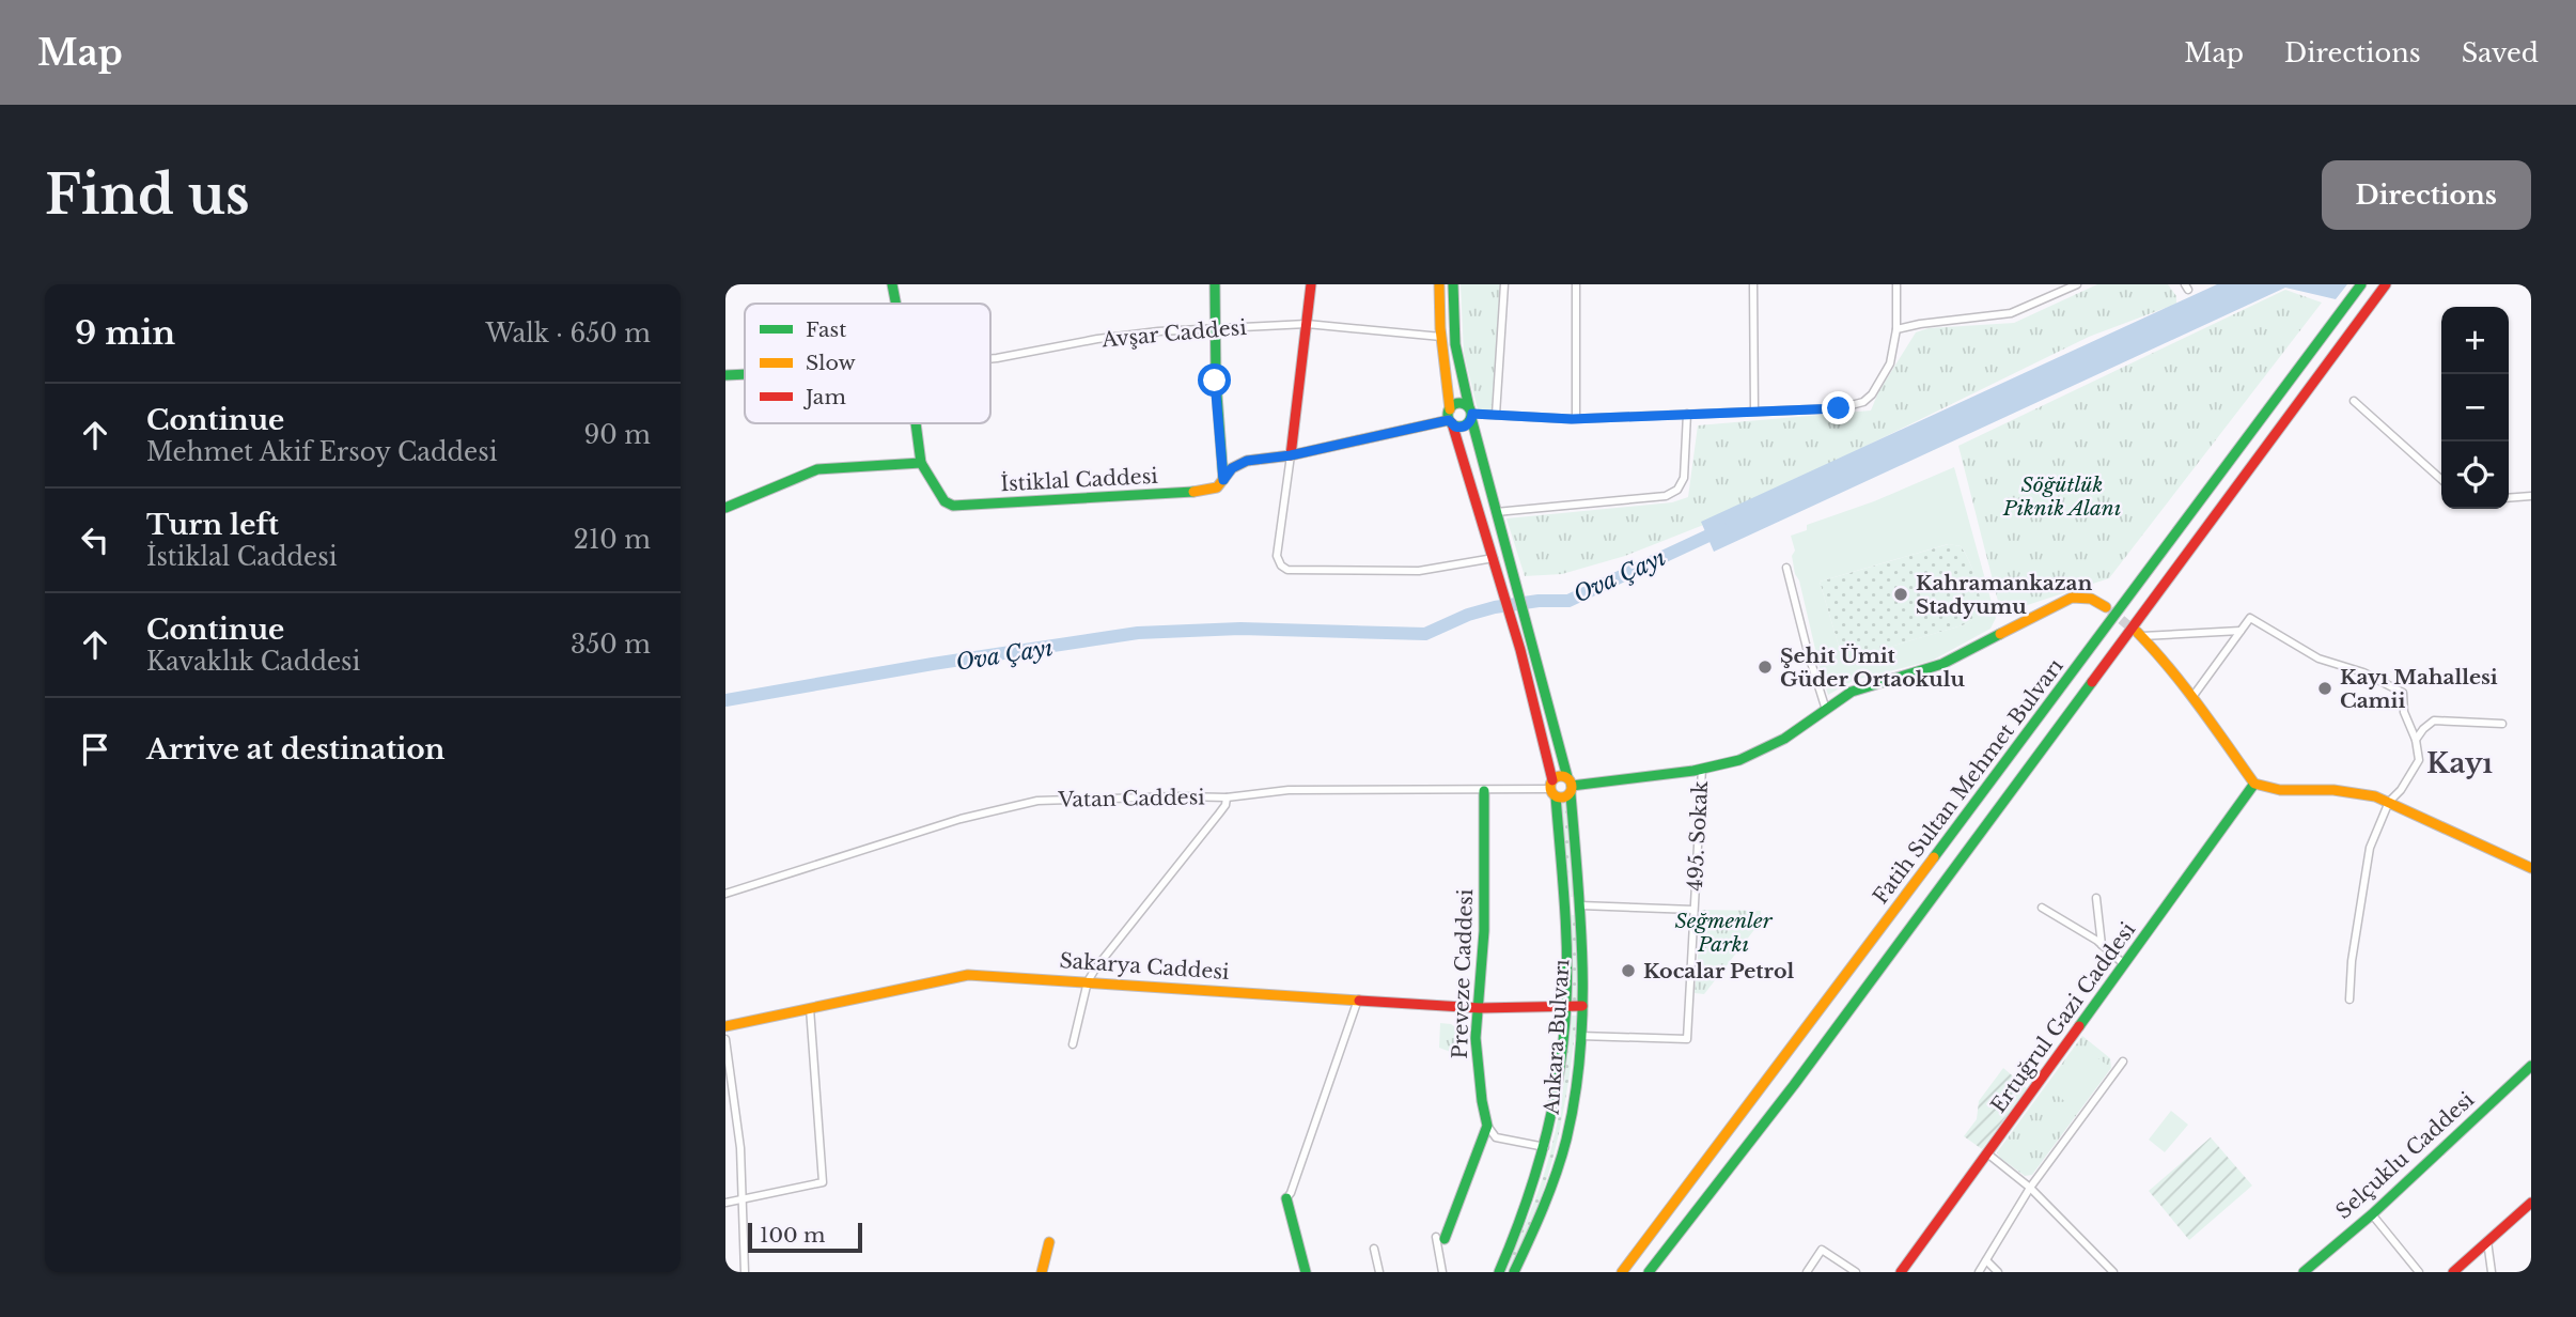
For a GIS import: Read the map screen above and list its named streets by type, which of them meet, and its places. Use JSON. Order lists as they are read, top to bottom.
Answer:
{
  "streets": {
    "main road": [
      "İstiklal Caddesi",
      "Fatih Sultan Mehmet Bulvarı",
      "Sakarya Caddesi",
      "Preveze Caddesi",
      "Ertuğrul Gazi Caddesi",
      "Ankara Bulvarı",
      "Selçuklu Caddesi"
    ],
    "street": ["Avşar Caddesi", "Vatan Caddesi", "495. Sokak"]
  },
  "crossings": [
    ["Avşar Caddesi", "Ankara Bulvarı"],
    ["İstiklal Caddesi", "Ankara Bulvarı"],
    ["Vatan Caddesi", "Preveze Caddesi"],
    ["Vatan Caddesi", "Ankara Bulvarı"],
    ["495. Sokak", "Ankara Bulvarı"],
    ["Sakarya Caddesi", "Preveze Caddesi"],
    ["Sakarya Caddesi", "Ankara Bulvarı"]
  ],
  "districts": ["Kayı"],
  "water": ["Ova Çayı"],
  "parks": ["Söğütlük Piknik Alanı", "Seğmenler Parkı"],
  "places": [
    "Kahramankazan Stadyumu",
    "Şehit Ümit Güder Ortaokulu",
    "Kayı Mahallesi Camii",
    "Kocalar Petrol"
  ],
  "legend": ["Fast", "Slow", "Jam"],
  "scale_bar": "100 m",
  "page": {
    "header": "Map",
    "nav": ["Map", "Directions", "Saved"],
    "buttons": "Directions",
    "title": "Find us",
    "heading": ["9 min", "Walk · 650 m"],
    "map_buttons": ["+", "−"],
    "list": [
      ["Continue", "Mehmet Akif Ersoy Caddesi", "90 m"],
      ["Turn left", "İstiklal Caddesi", "210 m"],
      ["Continue", "Kavaklık Caddesi", "350 m"],
      "Arrive at destination"
    ],
    "scale": "100 m"
  }
}
